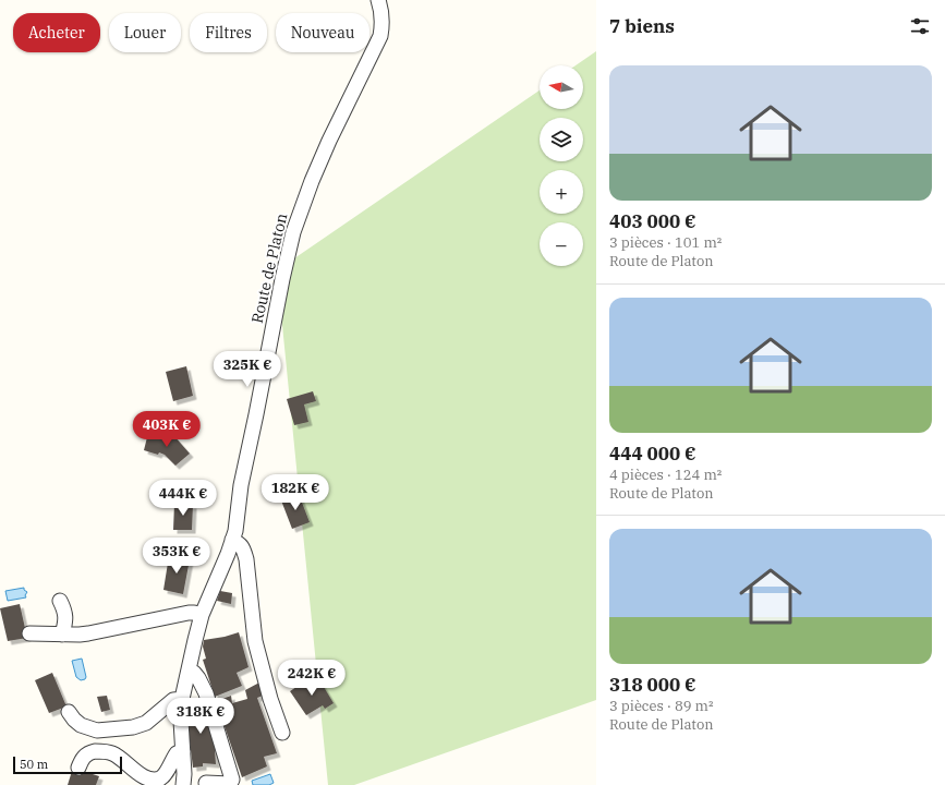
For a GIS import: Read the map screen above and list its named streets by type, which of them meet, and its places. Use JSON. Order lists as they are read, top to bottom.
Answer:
{
  "streets": {
    "street": ["Route de Platon"]
  },
  "scale_bar": "50 m",
  "north": "left",
  "page": {
    "heading": "7 biens",
    "chip": [
      "Acheter",
      "Louer",
      "Filtres",
      "Nouveau"
    ],
    "list": [
      {
        "name": "403 000 €",
        "note": "3 pièces · 101 m² · Route de Platon"
      },
      {
        "name": "444 000 €",
        "note": "4 pièces · 124 m² · Route de Platon"
      },
      {
        "name": "318 000 €",
        "note": "3 pièces · 89 m² · Route de Platon"
      }
    ],
    "map_buttons": ["+", "−"],
    "price": [
      "325K €",
      "403K €",
      "182K €",
      "444K €",
      "353K €",
      "242K €",
      "318K €"
    ],
    "scale": "50 m"
  }
}
